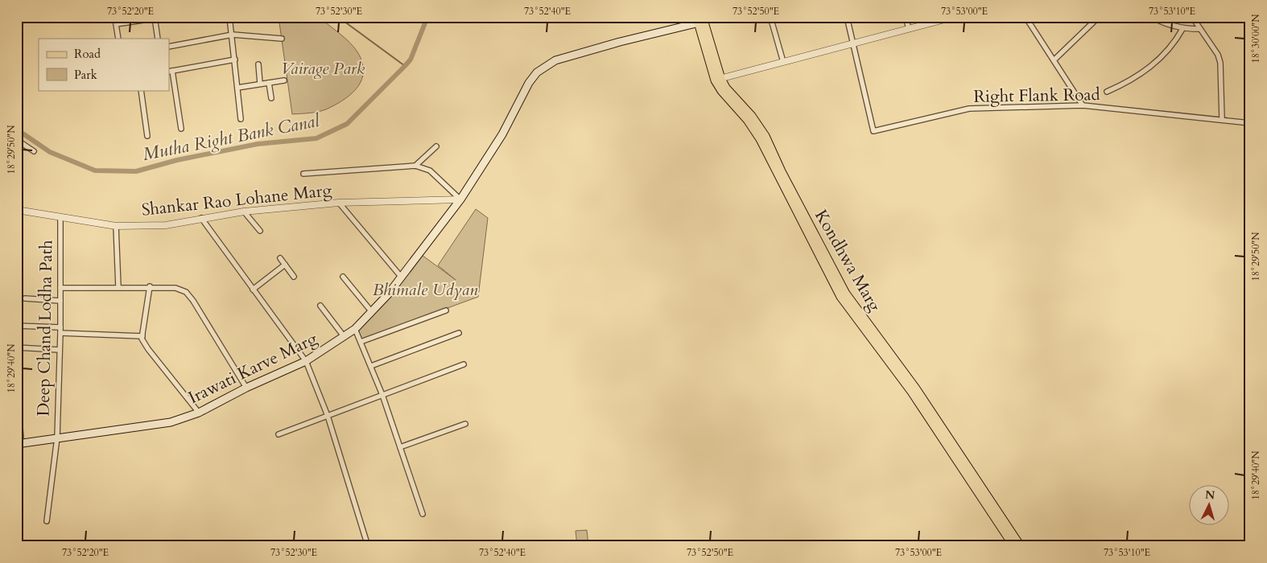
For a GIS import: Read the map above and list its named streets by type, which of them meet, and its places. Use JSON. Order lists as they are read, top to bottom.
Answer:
{
  "streets": {
    "main road": ["Kondhwa Marg", "Irawati Karve Marg"],
    "street": ["Right Flank Road", "Shankar Rao Lohane Marg", "Deep Chand Lodha Path"]
  },
  "crossings": [
    ["Shankar Rao Lohane Marg", "Deep Chand Lodha Path"],
    ["Shankar Rao Lohane Marg", "Irawati Karve Marg"],
    ["Kondhwa Marg", "Irawati Karve Marg"],
    ["Deep Chand Lodha Path", "Irawati Karve Marg"]
  ],
  "water": ["Mutha Right Bank Canal"],
  "parks": ["Vairage Park", "Bhimale Udyan"],
  "legend": ["Road", "Park"],
  "north": "top",
  "coordinates": [
    "73°52'20\"E",
    "73°52'30\"E",
    "73°52'40\"E",
    "73°52'50\"E",
    "73°53'00\"E",
    "73°53'10\"E",
    "18°30'00\"N",
    "18°29'50\"N",
    "18°29'40\"N"
  ]
}
